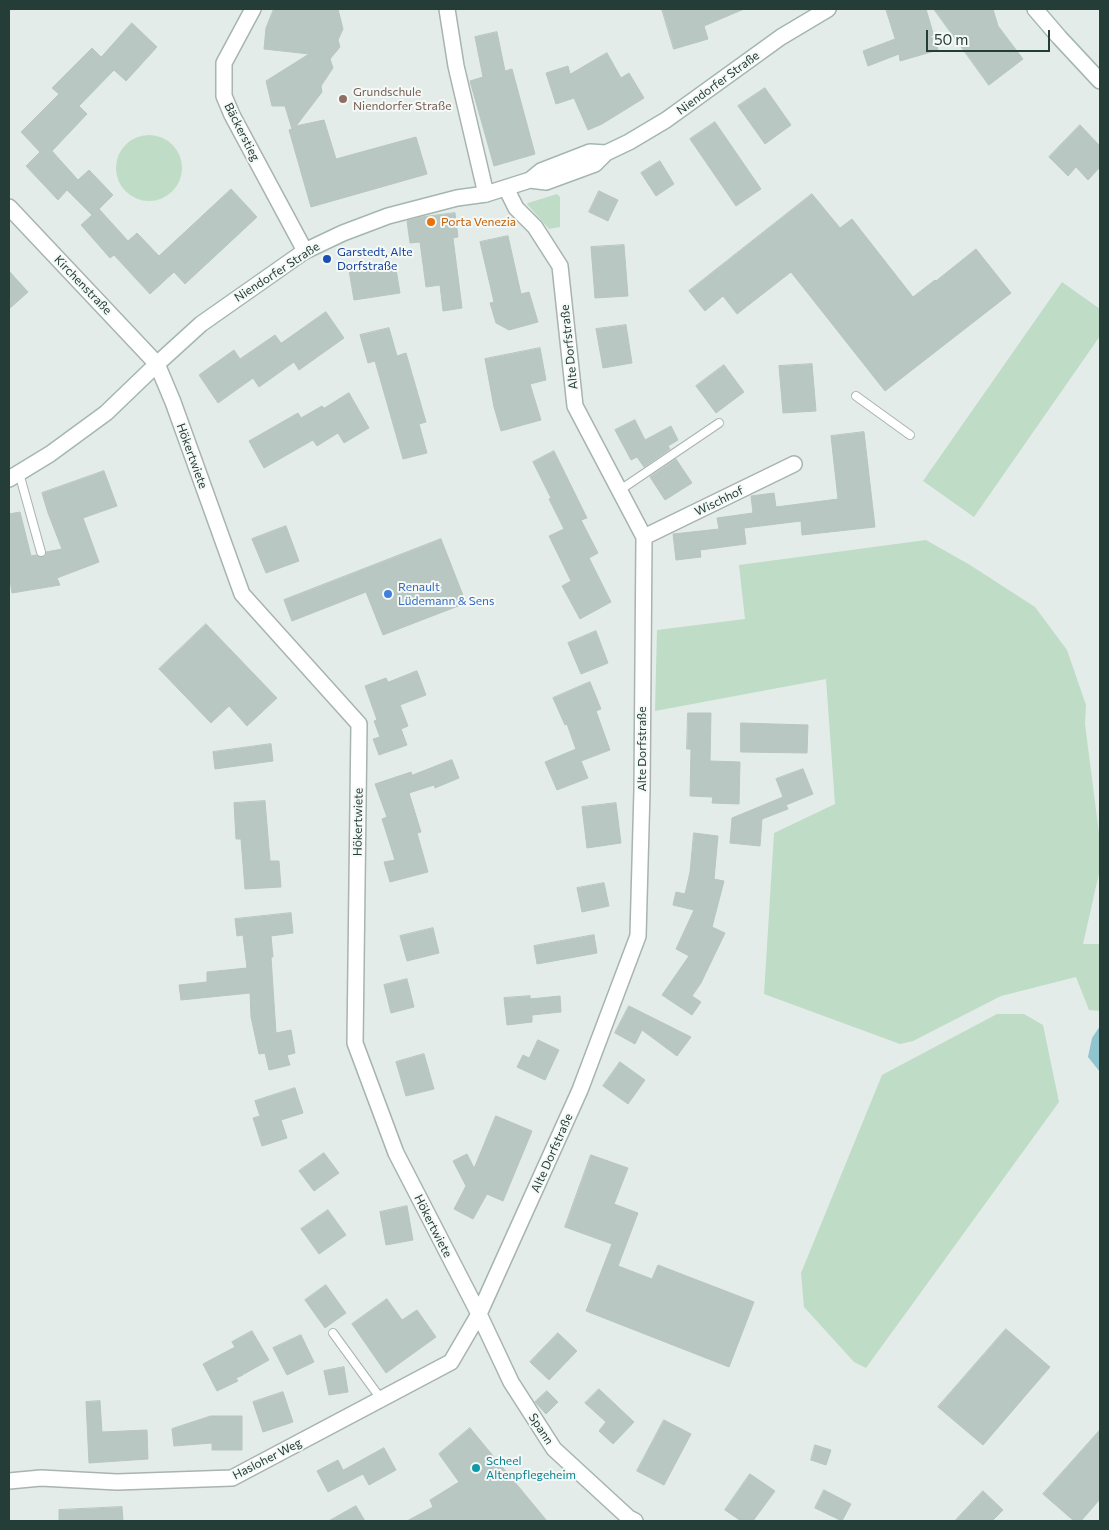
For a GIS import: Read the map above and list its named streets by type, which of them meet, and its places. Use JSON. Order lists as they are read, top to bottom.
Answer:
{
  "streets": {
    "street": [
      "Niendorfer Straße",
      "Bäckerstieg",
      "Kirchenstraße",
      "Alte Dorfstraße",
      "Hökertwiete",
      "Wischhof",
      "Spann",
      "Hasloher Weg"
    ]
  },
  "crossings": [
    ["Niendorfer Straße", "Bäckerstieg"],
    ["Niendorfer Straße", "Kirchenstraße"],
    ["Niendorfer Straße", "Alte Dorfstraße"],
    ["Niendorfer Straße", "Hökertwiete"],
    ["Kirchenstraße", "Hökertwiete"],
    ["Alte Dorfstraße", "Hökertwiete"],
    ["Alte Dorfstraße", "Wischhof"],
    ["Alte Dorfstraße", "Spann"],
    ["Alte Dorfstraße", "Hasloher Weg"],
    ["Hökertwiete", "Spann"],
    ["Hökertwiete", "Hasloher Weg"],
    ["Spann", "Hasloher Weg"]
  ],
  "places": [
    "Grundschule Niendorfer Straße",
    "Porta Venezia",
    "Garstedt, Alte Dorfstraße",
    "Renault Lüdemann & Sens",
    "Scheel Altenpflegeheim"
  ],
  "scale_bar": "50 m"
}
